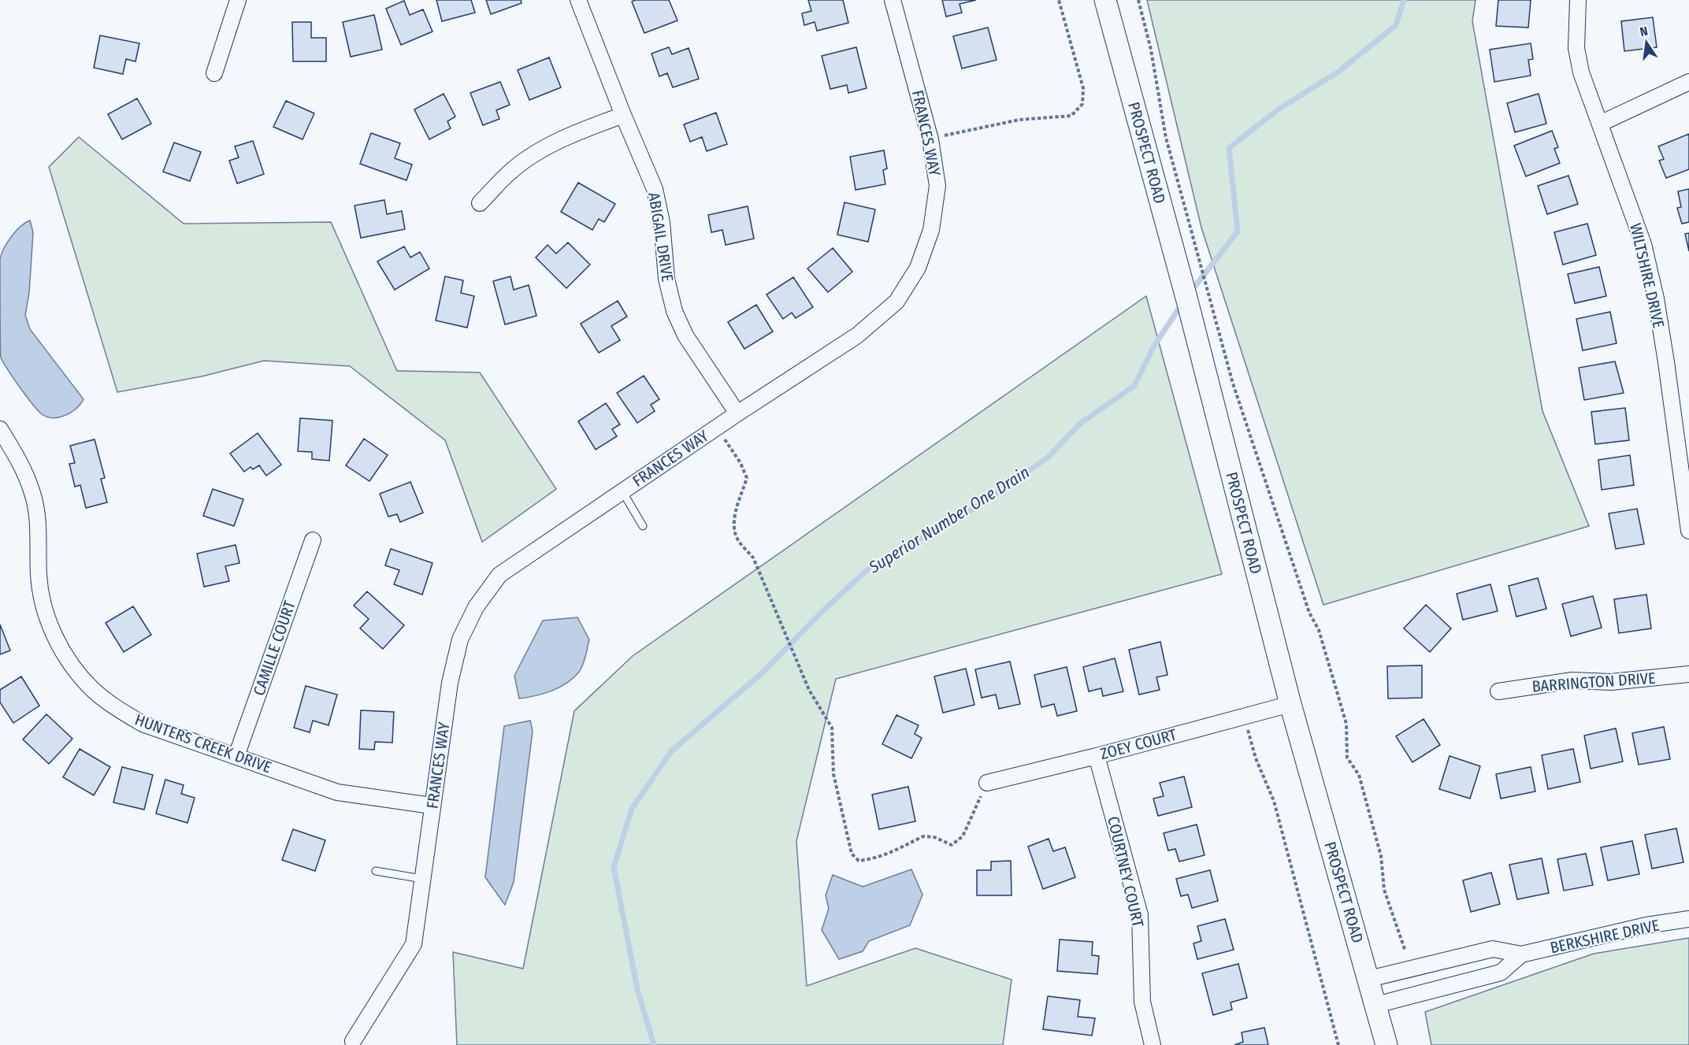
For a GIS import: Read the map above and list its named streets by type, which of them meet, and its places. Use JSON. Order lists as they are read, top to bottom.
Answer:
{
  "streets": {
    "main road": ["PROSPECT ROAD"],
    "street": [
      "FRANCES WAY",
      "ABIGAIL DRIVE",
      "WILTSHIRE DRIVE",
      "CAMILLE COURT",
      "BARRINGTON DRIVE",
      "HUNTERS CREEK DRIVE",
      "ZOEY COURT",
      "COURTNEY COURT",
      "BERKSHIRE DRIVE"
    ]
  },
  "crossings": [
    ["FRANCES WAY", "ABIGAIL DRIVE"],
    ["FRANCES WAY", "HUNTERS CREEK DRIVE"],
    ["PROSPECT ROAD", "ZOEY COURT"],
    ["PROSPECT ROAD", "BERKSHIRE DRIVE"],
    ["CAMILLE COURT", "HUNTERS CREEK DRIVE"],
    ["ZOEY COURT", "COURTNEY COURT"]
  ],
  "water": ["Superior Number One Drain"],
  "north": "top"
}
